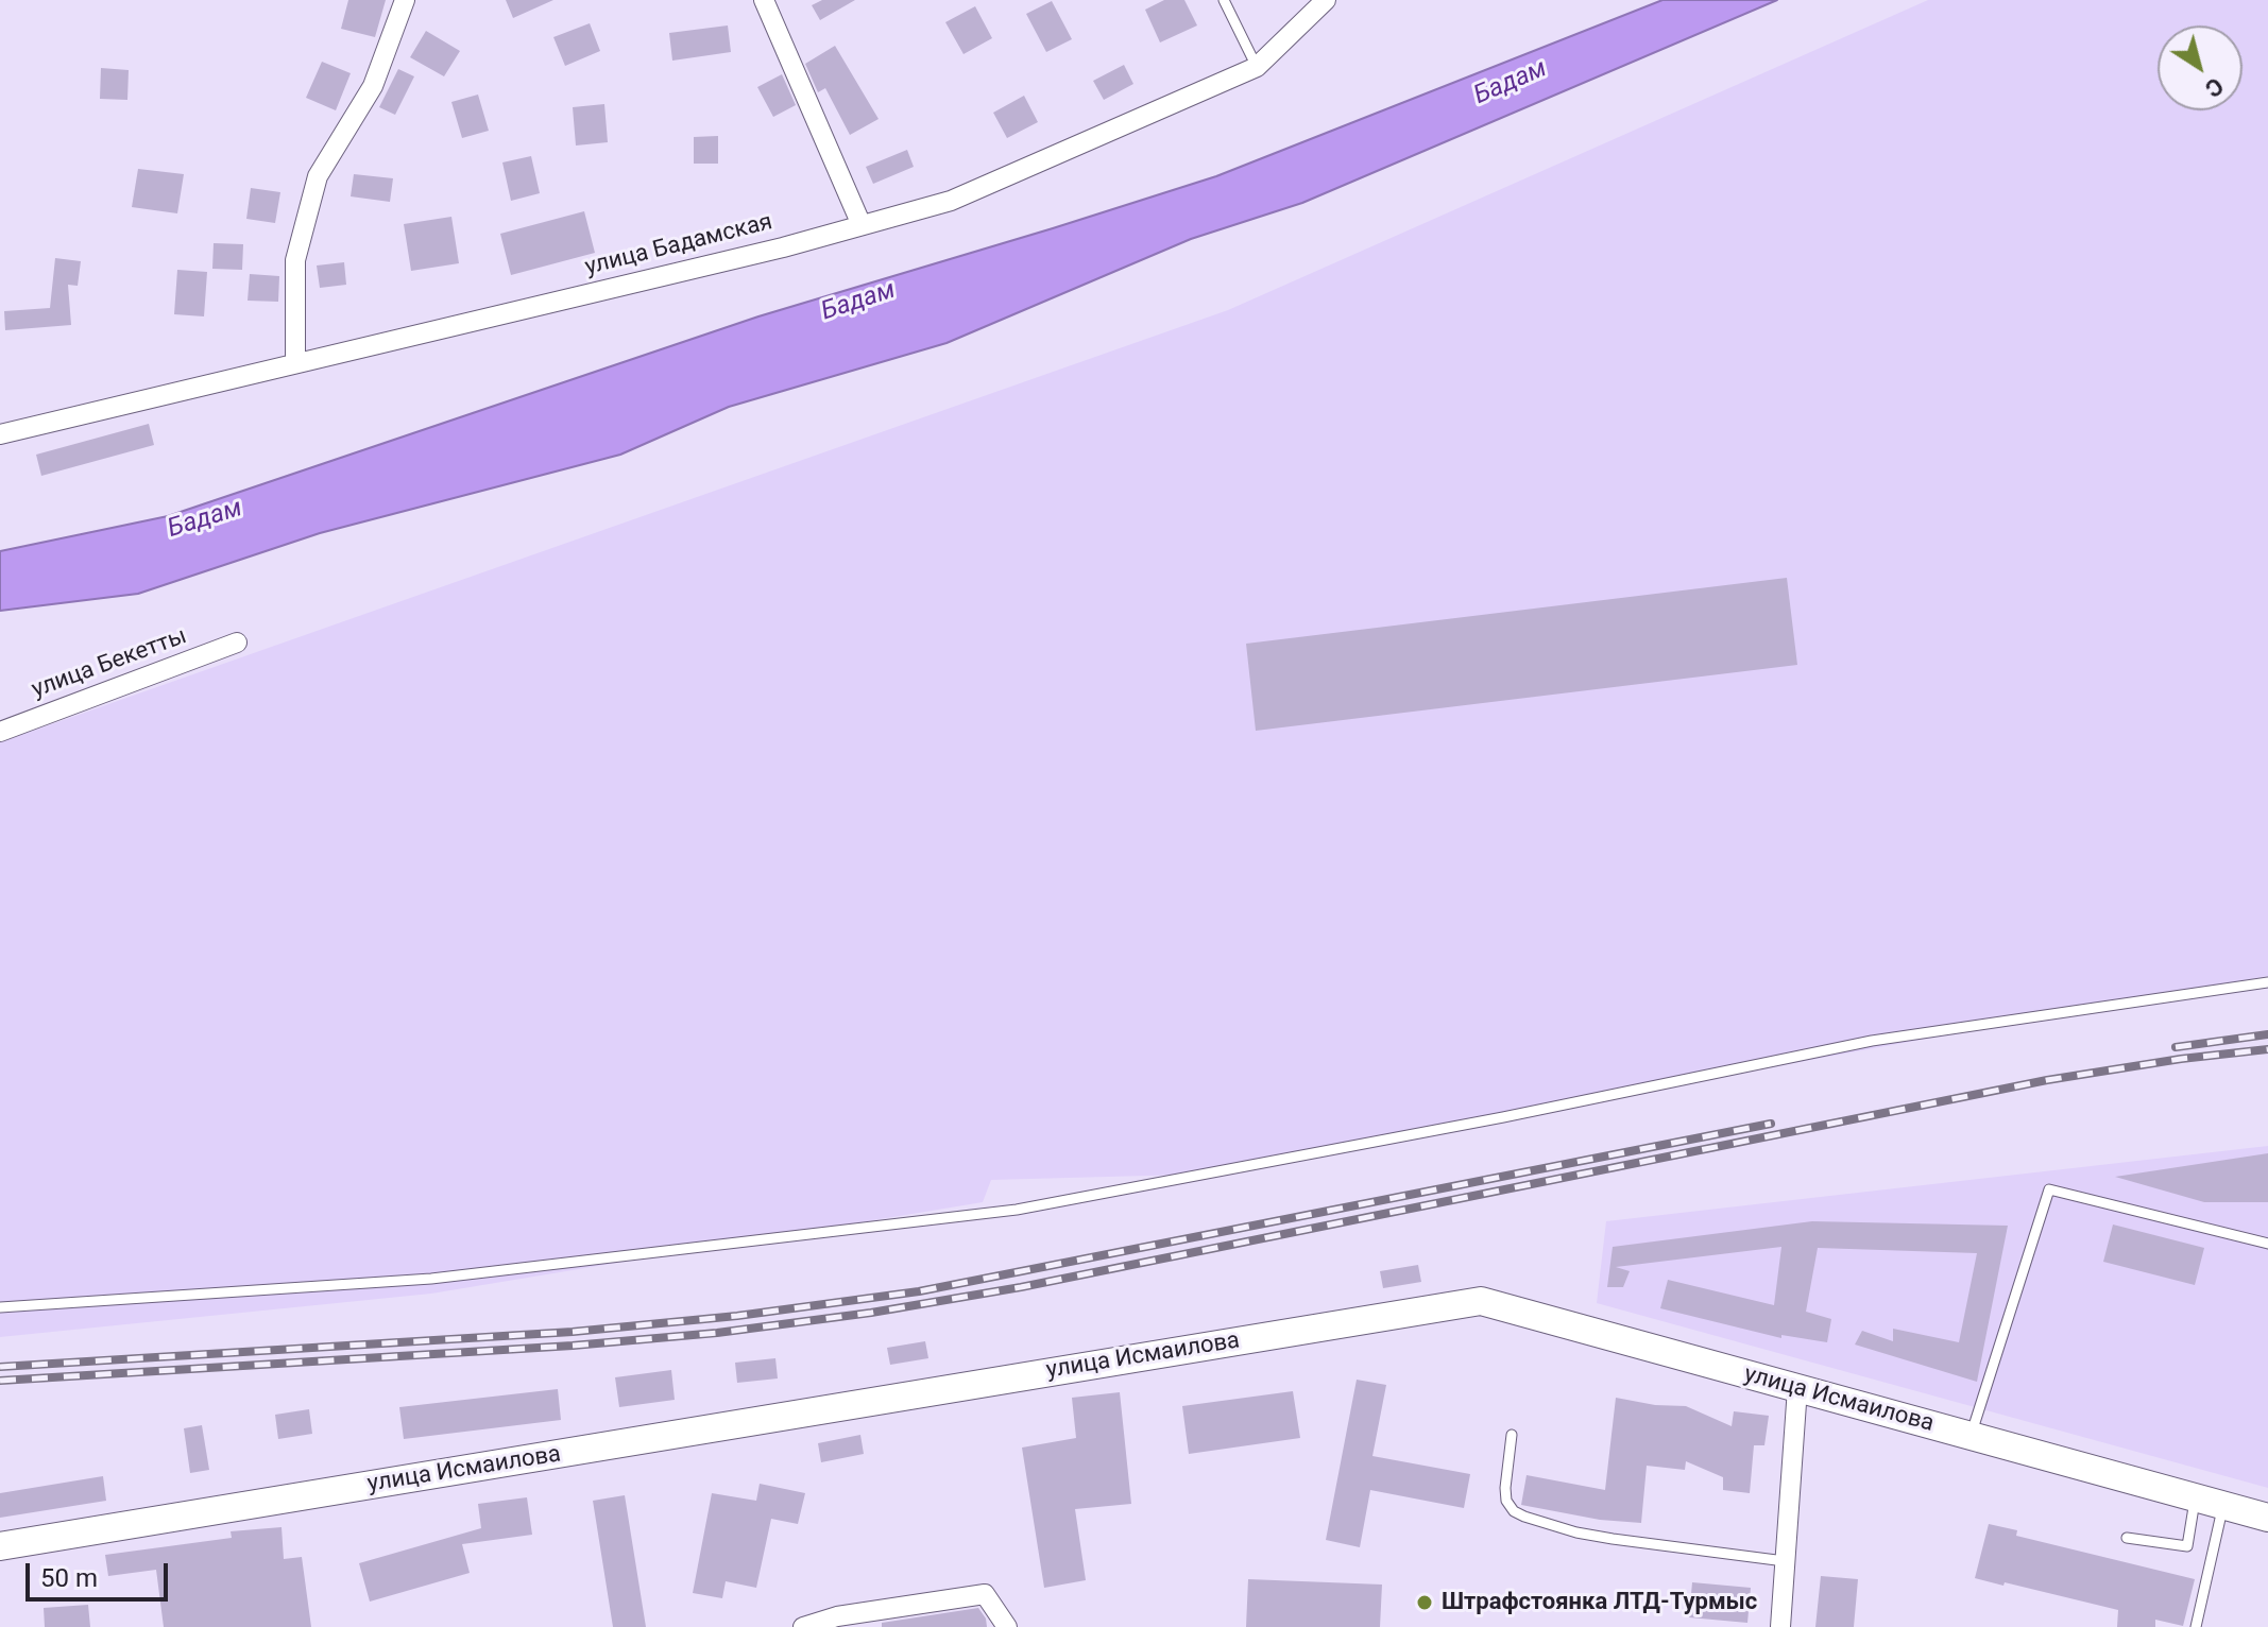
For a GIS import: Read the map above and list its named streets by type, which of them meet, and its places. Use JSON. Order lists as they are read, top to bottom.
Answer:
{
  "streets": {
    "main road": ["улица Исмаилова"],
    "street": ["улица Бадамская", "улица Бекетты"]
  },
  "water": ["Бадам"],
  "places": ["Штрафстоянка ЛТД-Турмыс"],
  "scale_bar": "50 m",
  "north": "bottom right"
}
